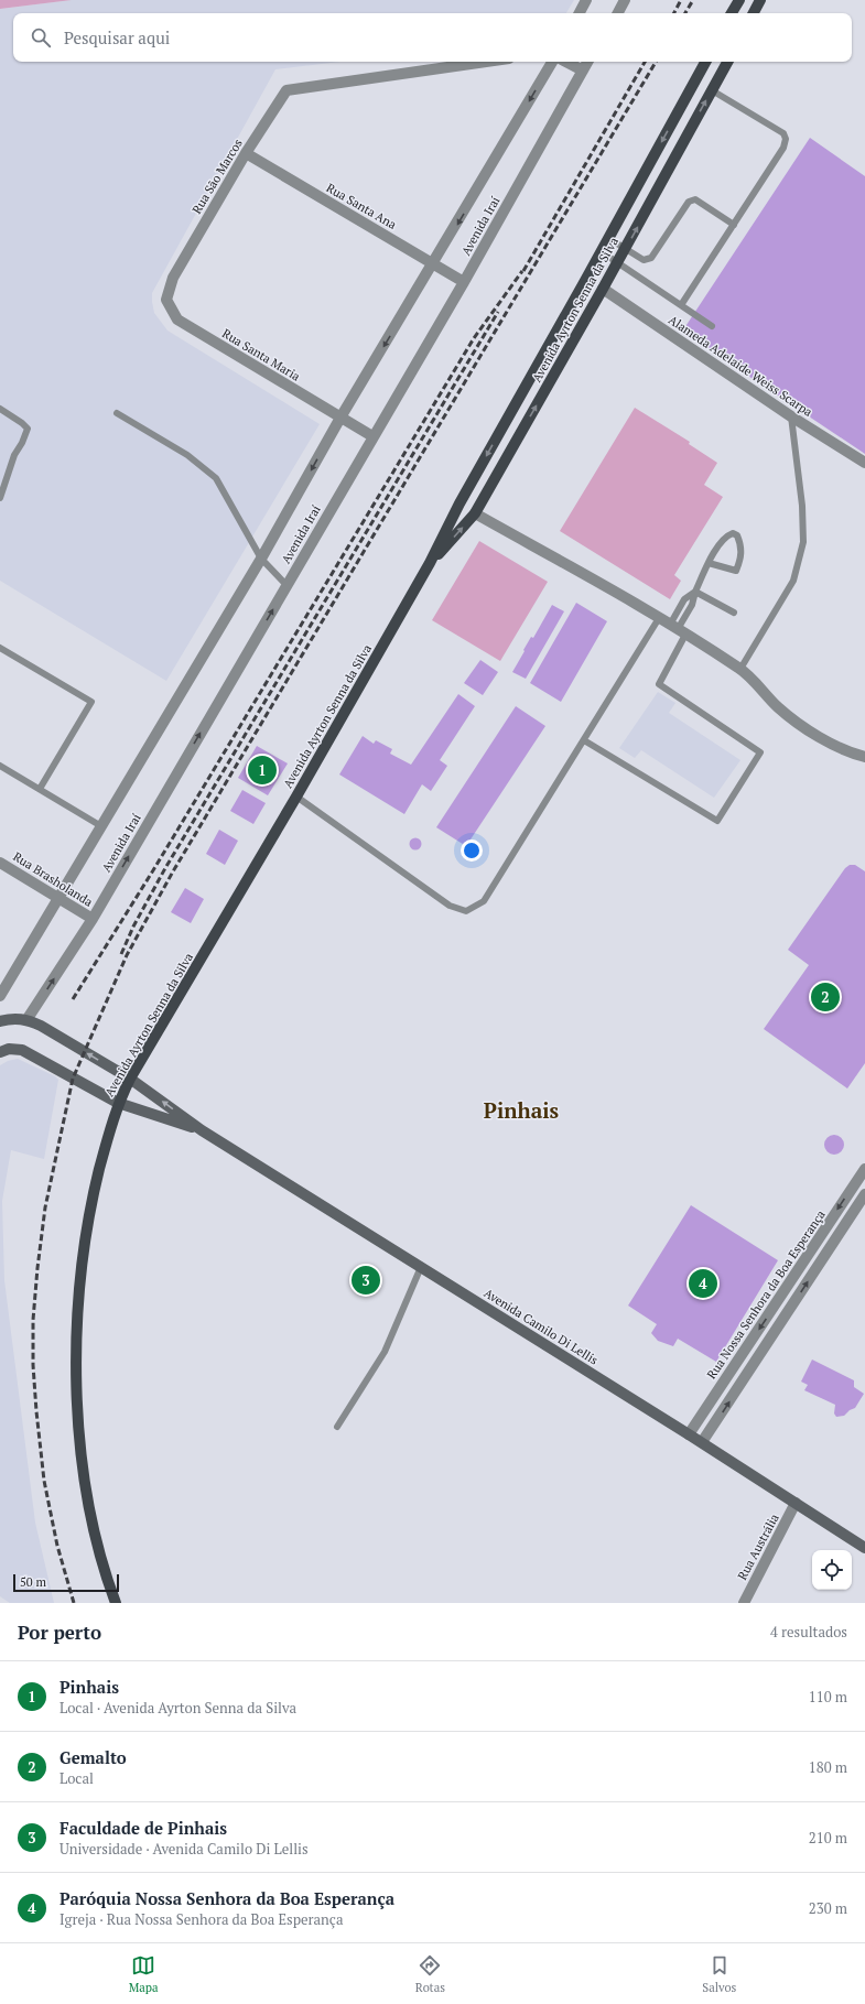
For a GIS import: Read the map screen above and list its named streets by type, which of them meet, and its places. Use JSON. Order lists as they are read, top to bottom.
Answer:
{
  "streets": {
    "main road": ["Avenida Ayrton Senna da Silva", "Avenida Camilo Di Lellis"],
    "street": [
      "Rua São Marcos",
      "Rua Santa Ana",
      "Avenida Iraí",
      "Rua Santa Maria",
      "Alameda Adelaide Weiss Scarpa",
      "Rua Brasholanda",
      "Rua Nossa Senhora da Boa Esperança",
      "Rua Austrália"
    ]
  },
  "crossings": [
    ["Rua São Marcos", "Rua Santa Ana"],
    ["Rua São Marcos", "Rua Santa Maria"],
    ["Rua Santa Ana", "Avenida Iraí"],
    ["Avenida Iraí", "Rua Santa Maria"],
    ["Avenida Iraí", "Rua Brasholanda"],
    ["Avenida Iraí", "Avenida Camilo Di Lellis"],
    ["Avenida Ayrton Senna da Silva", "Alameda Adelaide Weiss Scarpa"],
    ["Avenida Ayrton Senna da Silva", "Avenida Camilo Di Lellis"],
    ["Rua Nossa Senhora da Boa Esperança", "Avenida Camilo Di Lellis"],
    ["Avenida Camilo Di Lellis", "Rua Austrália"]
  ],
  "districts": ["Pinhais"],
  "scale_bar": "50 m",
  "page": {
    "search": "Pesquisar aqui",
    "pins": [
      "1",
      "2",
      "3",
      "4"
    ],
    "scale": "50 m",
    "heading": ["Por perto", "4 resultados"],
    "list": [
      {
        "mark": "1",
        "name": "Pinhais",
        "note": "Local · Avenida Ayrton Senna da Silva",
        "value": "110 m"
      },
      {
        "mark": "2",
        "name": "Gemalto",
        "note": "Local",
        "value": "180 m"
      },
      {
        "mark": "3",
        "name": "Faculdade de Pinhais",
        "note": "Universidade · Avenida Camilo Di Lellis",
        "value": "210 m"
      },
      {
        "mark": "4",
        "name": "Paróquia Nossa Senhora da Boa Esperança",
        "note": "Igreja · Rua Nossa Senhora da Boa Esperança",
        "value": "230 m"
      }
    ],
    "nav": ["Mapa", "Rotas", "Salvos"]
  }
}
